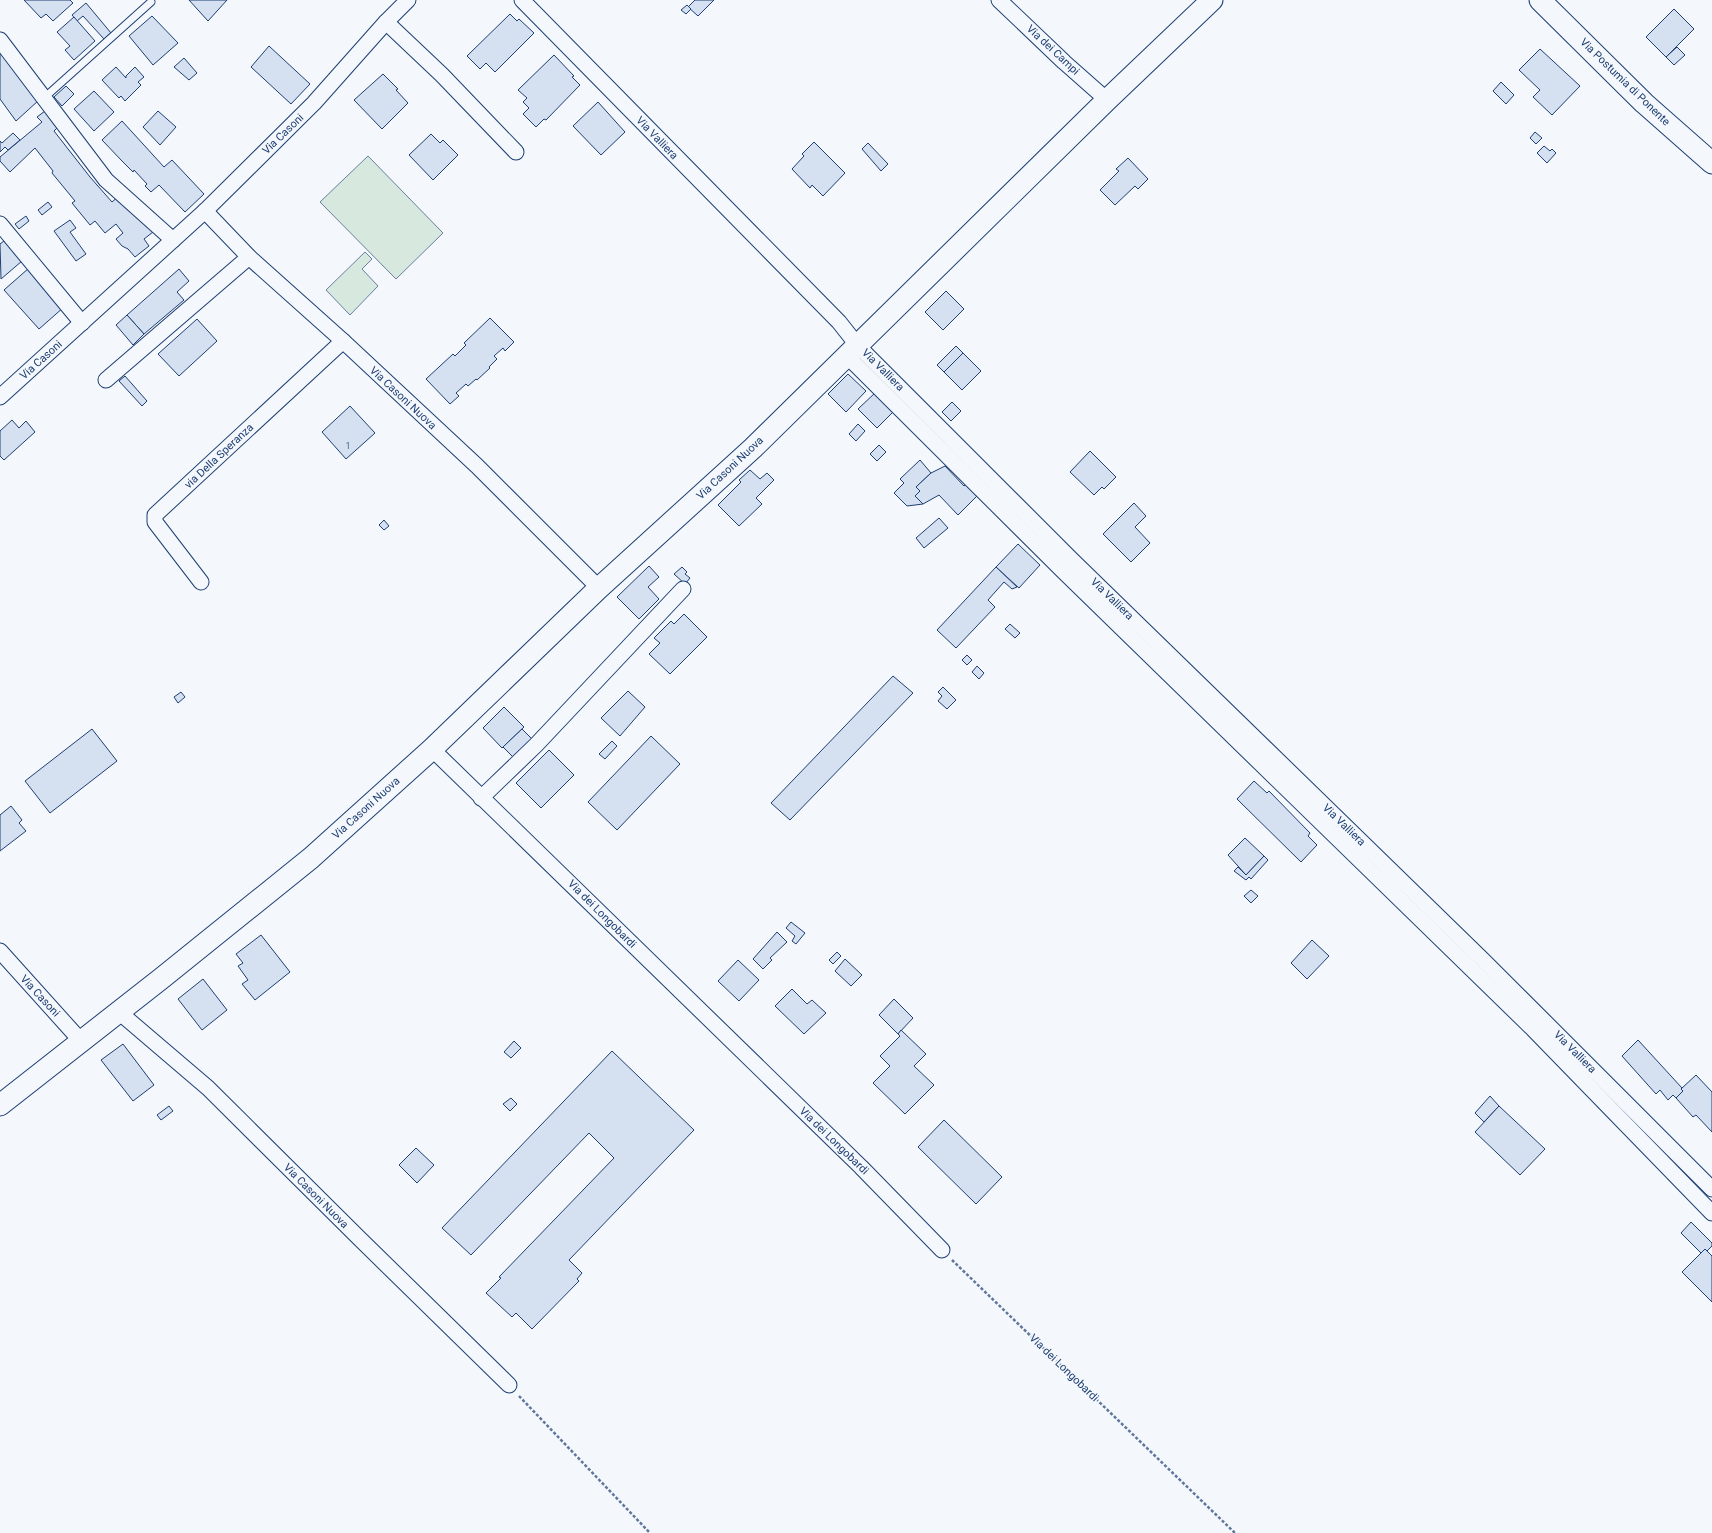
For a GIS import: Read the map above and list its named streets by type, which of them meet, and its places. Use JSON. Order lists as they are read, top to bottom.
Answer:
{
  "streets": {
    "main road": ["Via Postumia di Ponente", "Via Casoni Nuova"],
    "street": [
      "Via dei Campi",
      "Via Casoni",
      "Via Valliera",
      "via Della Speranza",
      "Via dei Longobardi"
    ]
  },
  "crossings": [
    ["Via dei Campi", "Via Casoni Nuova"],
    ["Via Casoni", "Via Casoni Nuova"],
    ["Via Valliera", "Via Casoni Nuova"],
    ["Via Casoni Nuova", "via Della Speranza"],
    ["Via Casoni Nuova", "Via dei Longobardi"]
  ],
  "house_numbers": ["1"]
}
